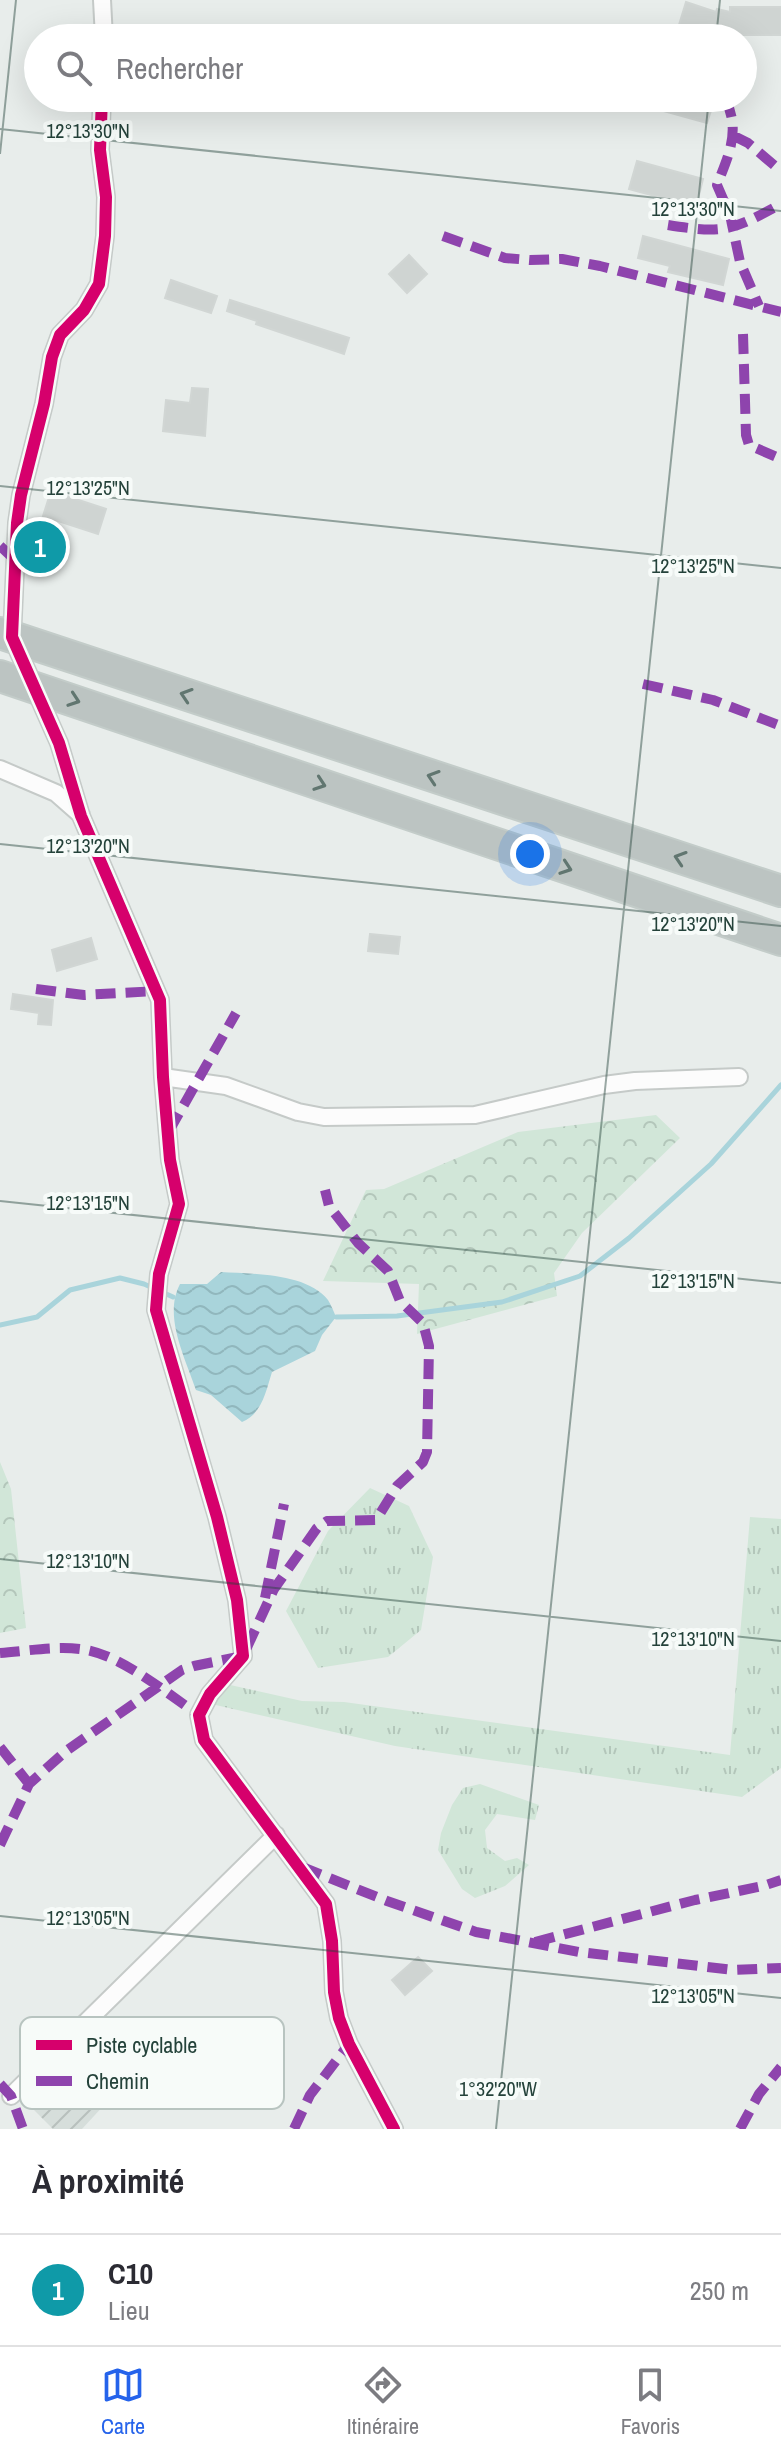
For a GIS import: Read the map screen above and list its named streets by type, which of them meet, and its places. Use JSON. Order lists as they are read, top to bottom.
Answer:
{
  "legend": ["Piste cyclable", "Chemin"],
  "page": {
    "search": "Rechercher",
    "pins": "1",
    "heading": "À proximité",
    "list": [
      {
        "mark": "1",
        "name": "C10",
        "note": "Lieu",
        "value": "250 m"
      }
    ],
    "nav": ["Carte", "Itinéraire", "Favoris"]
  },
  "coordinates": [
    "12°13'30\"N",
    "12°13'25\"N",
    "12°13'20\"N",
    "12°13'15\"N",
    "12°13'10\"N",
    "12°13'05\"N",
    "1°32'20\"W"
  ]
}
